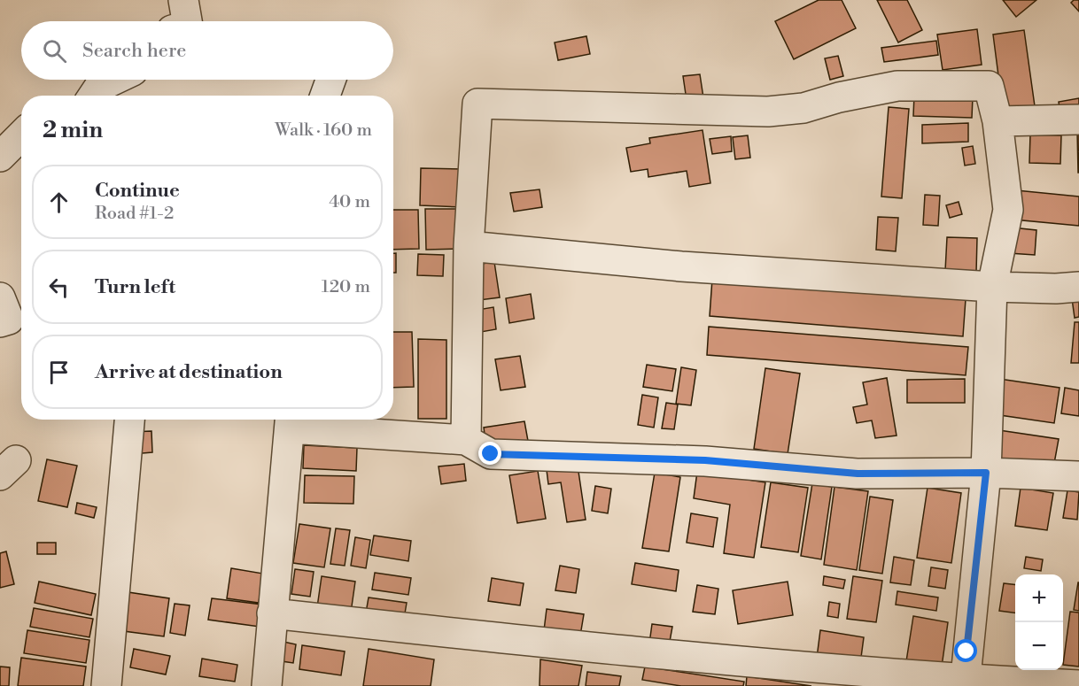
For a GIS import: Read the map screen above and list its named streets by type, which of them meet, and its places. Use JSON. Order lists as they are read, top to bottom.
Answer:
{
  "page": {
    "search": "Search here",
    "heading": ["2 min", "Walk · 160 m"],
    "list": [
      ["Continue", "Road #1-2", "40 m"],
      ["Turn left", "120 m"],
      "Arrive at destination"
    ],
    "map_buttons": ["+", "−"]
  }
}
